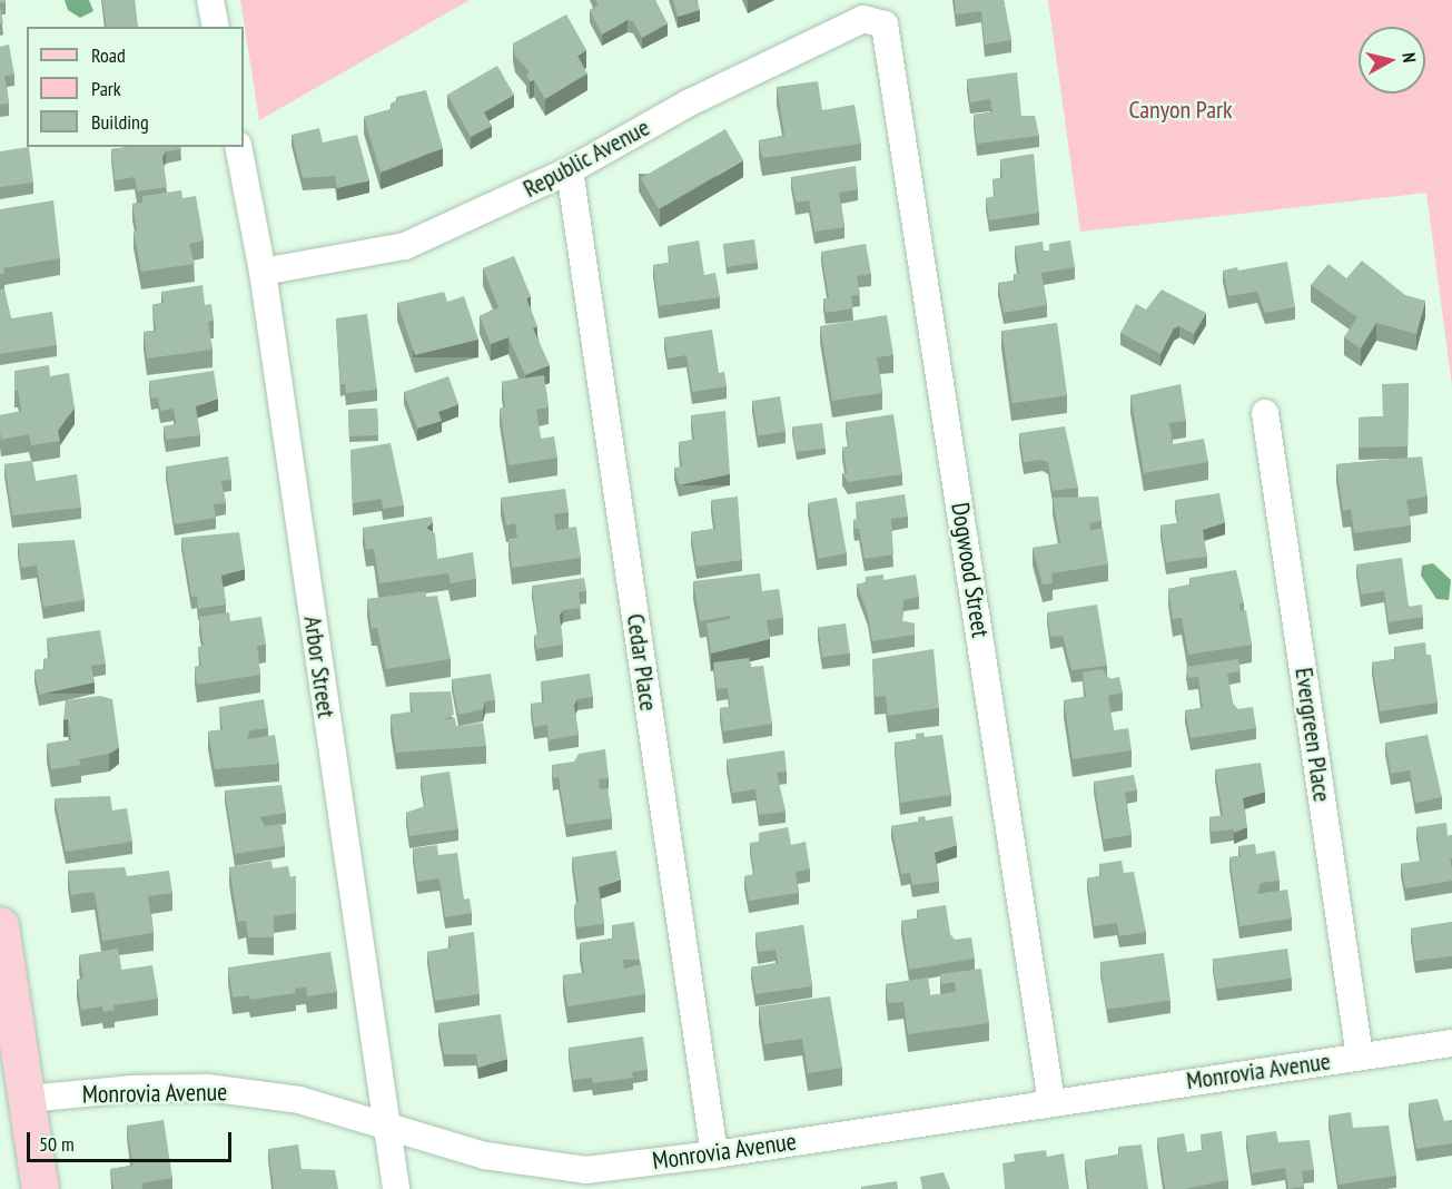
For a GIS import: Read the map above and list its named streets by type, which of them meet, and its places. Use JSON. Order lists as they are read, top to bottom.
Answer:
{
  "streets": {
    "street": [
      "Republic Avenue",
      "Dogwood Street",
      "Cedar Place",
      "Arbor Street",
      "Evergreen Place",
      "Monrovia Avenue"
    ]
  },
  "crossings": [
    ["Republic Avenue", "Dogwood Street"],
    ["Republic Avenue", "Cedar Place"],
    ["Republic Avenue", "Arbor Street"],
    ["Dogwood Street", "Monrovia Avenue"],
    ["Cedar Place", "Monrovia Avenue"],
    ["Arbor Street", "Monrovia Avenue"],
    ["Evergreen Place", "Monrovia Avenue"]
  ],
  "parks": ["Canyon Park"],
  "legend": ["Road", "Park", "Building"],
  "scale_bar": "50 m",
  "north": "right"
}
